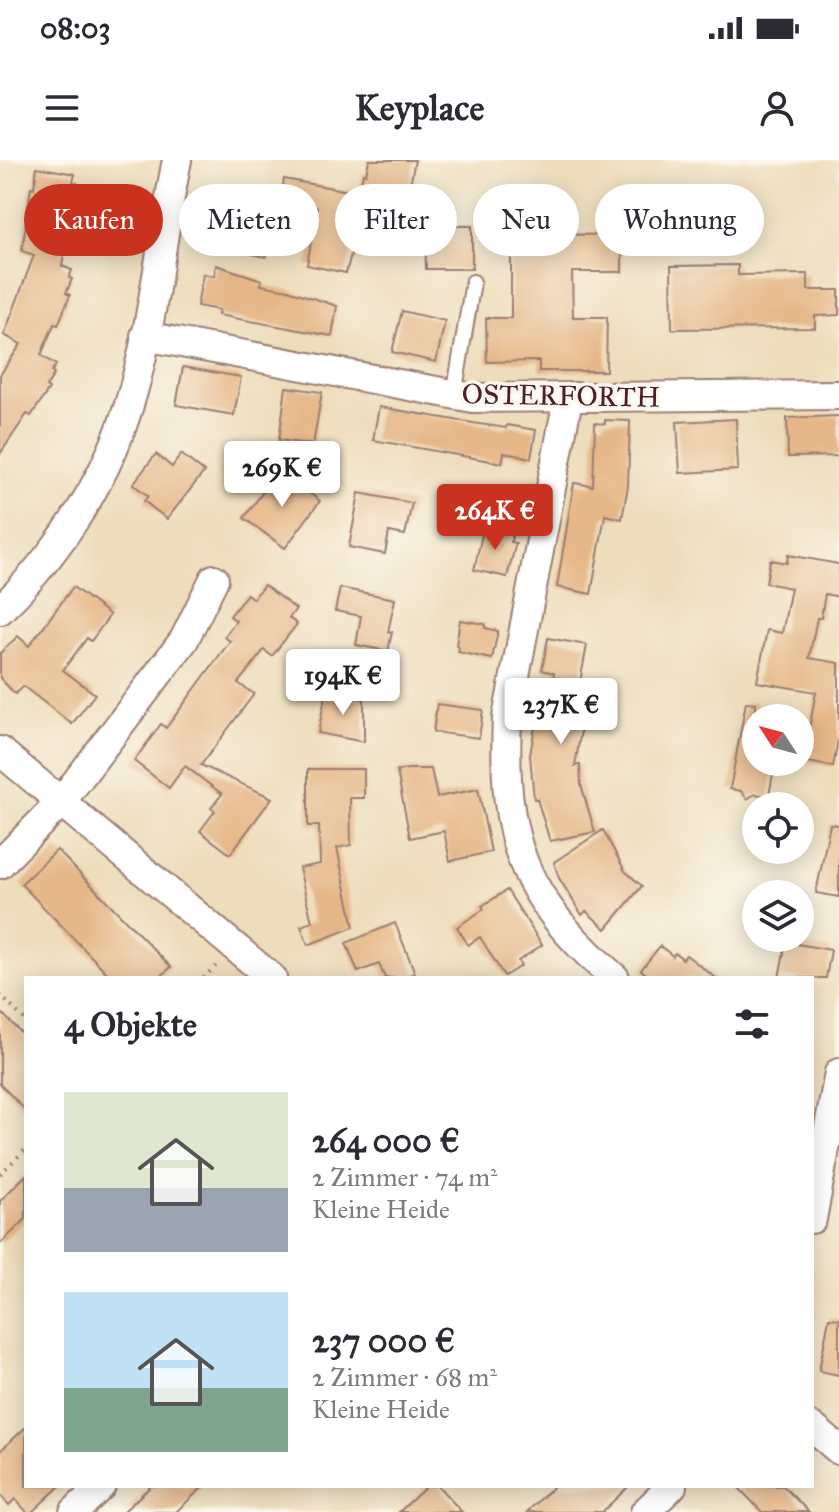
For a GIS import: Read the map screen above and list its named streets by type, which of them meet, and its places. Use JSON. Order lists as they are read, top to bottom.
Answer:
{
  "streets": {
    "street": ["OSTERFORTH"]
  },
  "north": "top left",
  "page": {
    "status": "08:03",
    "header": "Keyplace",
    "chip": [
      "Kaufen",
      "Mieten",
      "Filter",
      "Neu",
      "Wohnung"
    ],
    "price": [
      "269K €",
      "264K €",
      "194K €",
      "237K €"
    ],
    "heading": "4 Objekte",
    "list": [
      {
        "name": "264 000 €",
        "note": "2 Zimmer · 74 m² · Kleine Heide"
      },
      {
        "name": "237 000 €",
        "note": "2 Zimmer · 68 m² · Kleine Heide"
      }
    ]
  }
}
